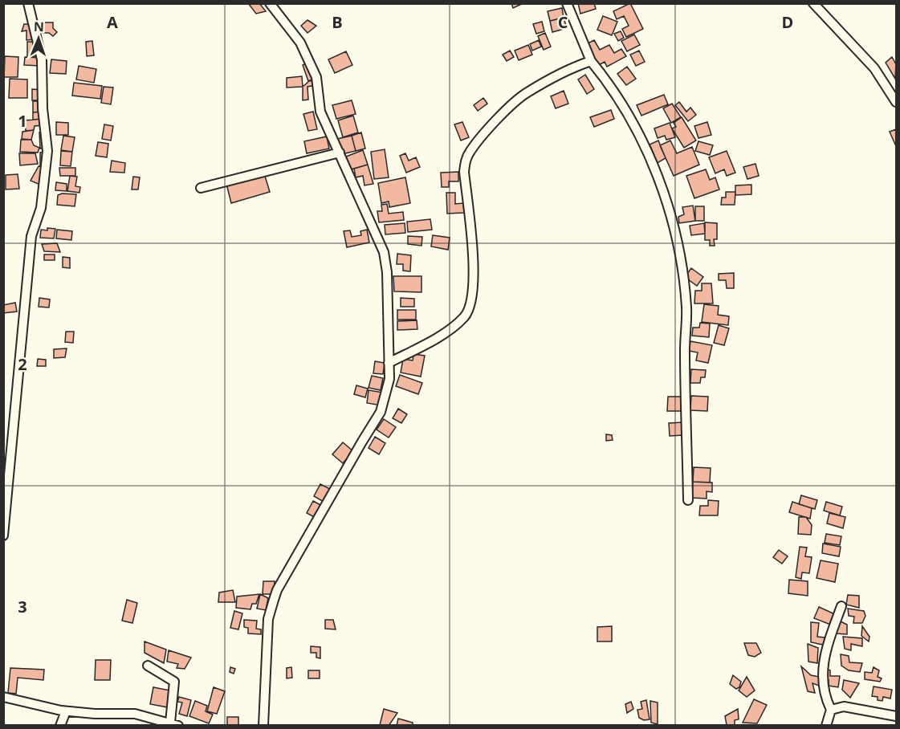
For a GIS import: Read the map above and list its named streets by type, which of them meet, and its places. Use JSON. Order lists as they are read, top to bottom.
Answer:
{
  "north": "top",
  "grid": {
    "columns": [
      "A",
      "B",
      "C",
      "D"
    ],
    "rows": ["1", "2", "3"]
  }
}
